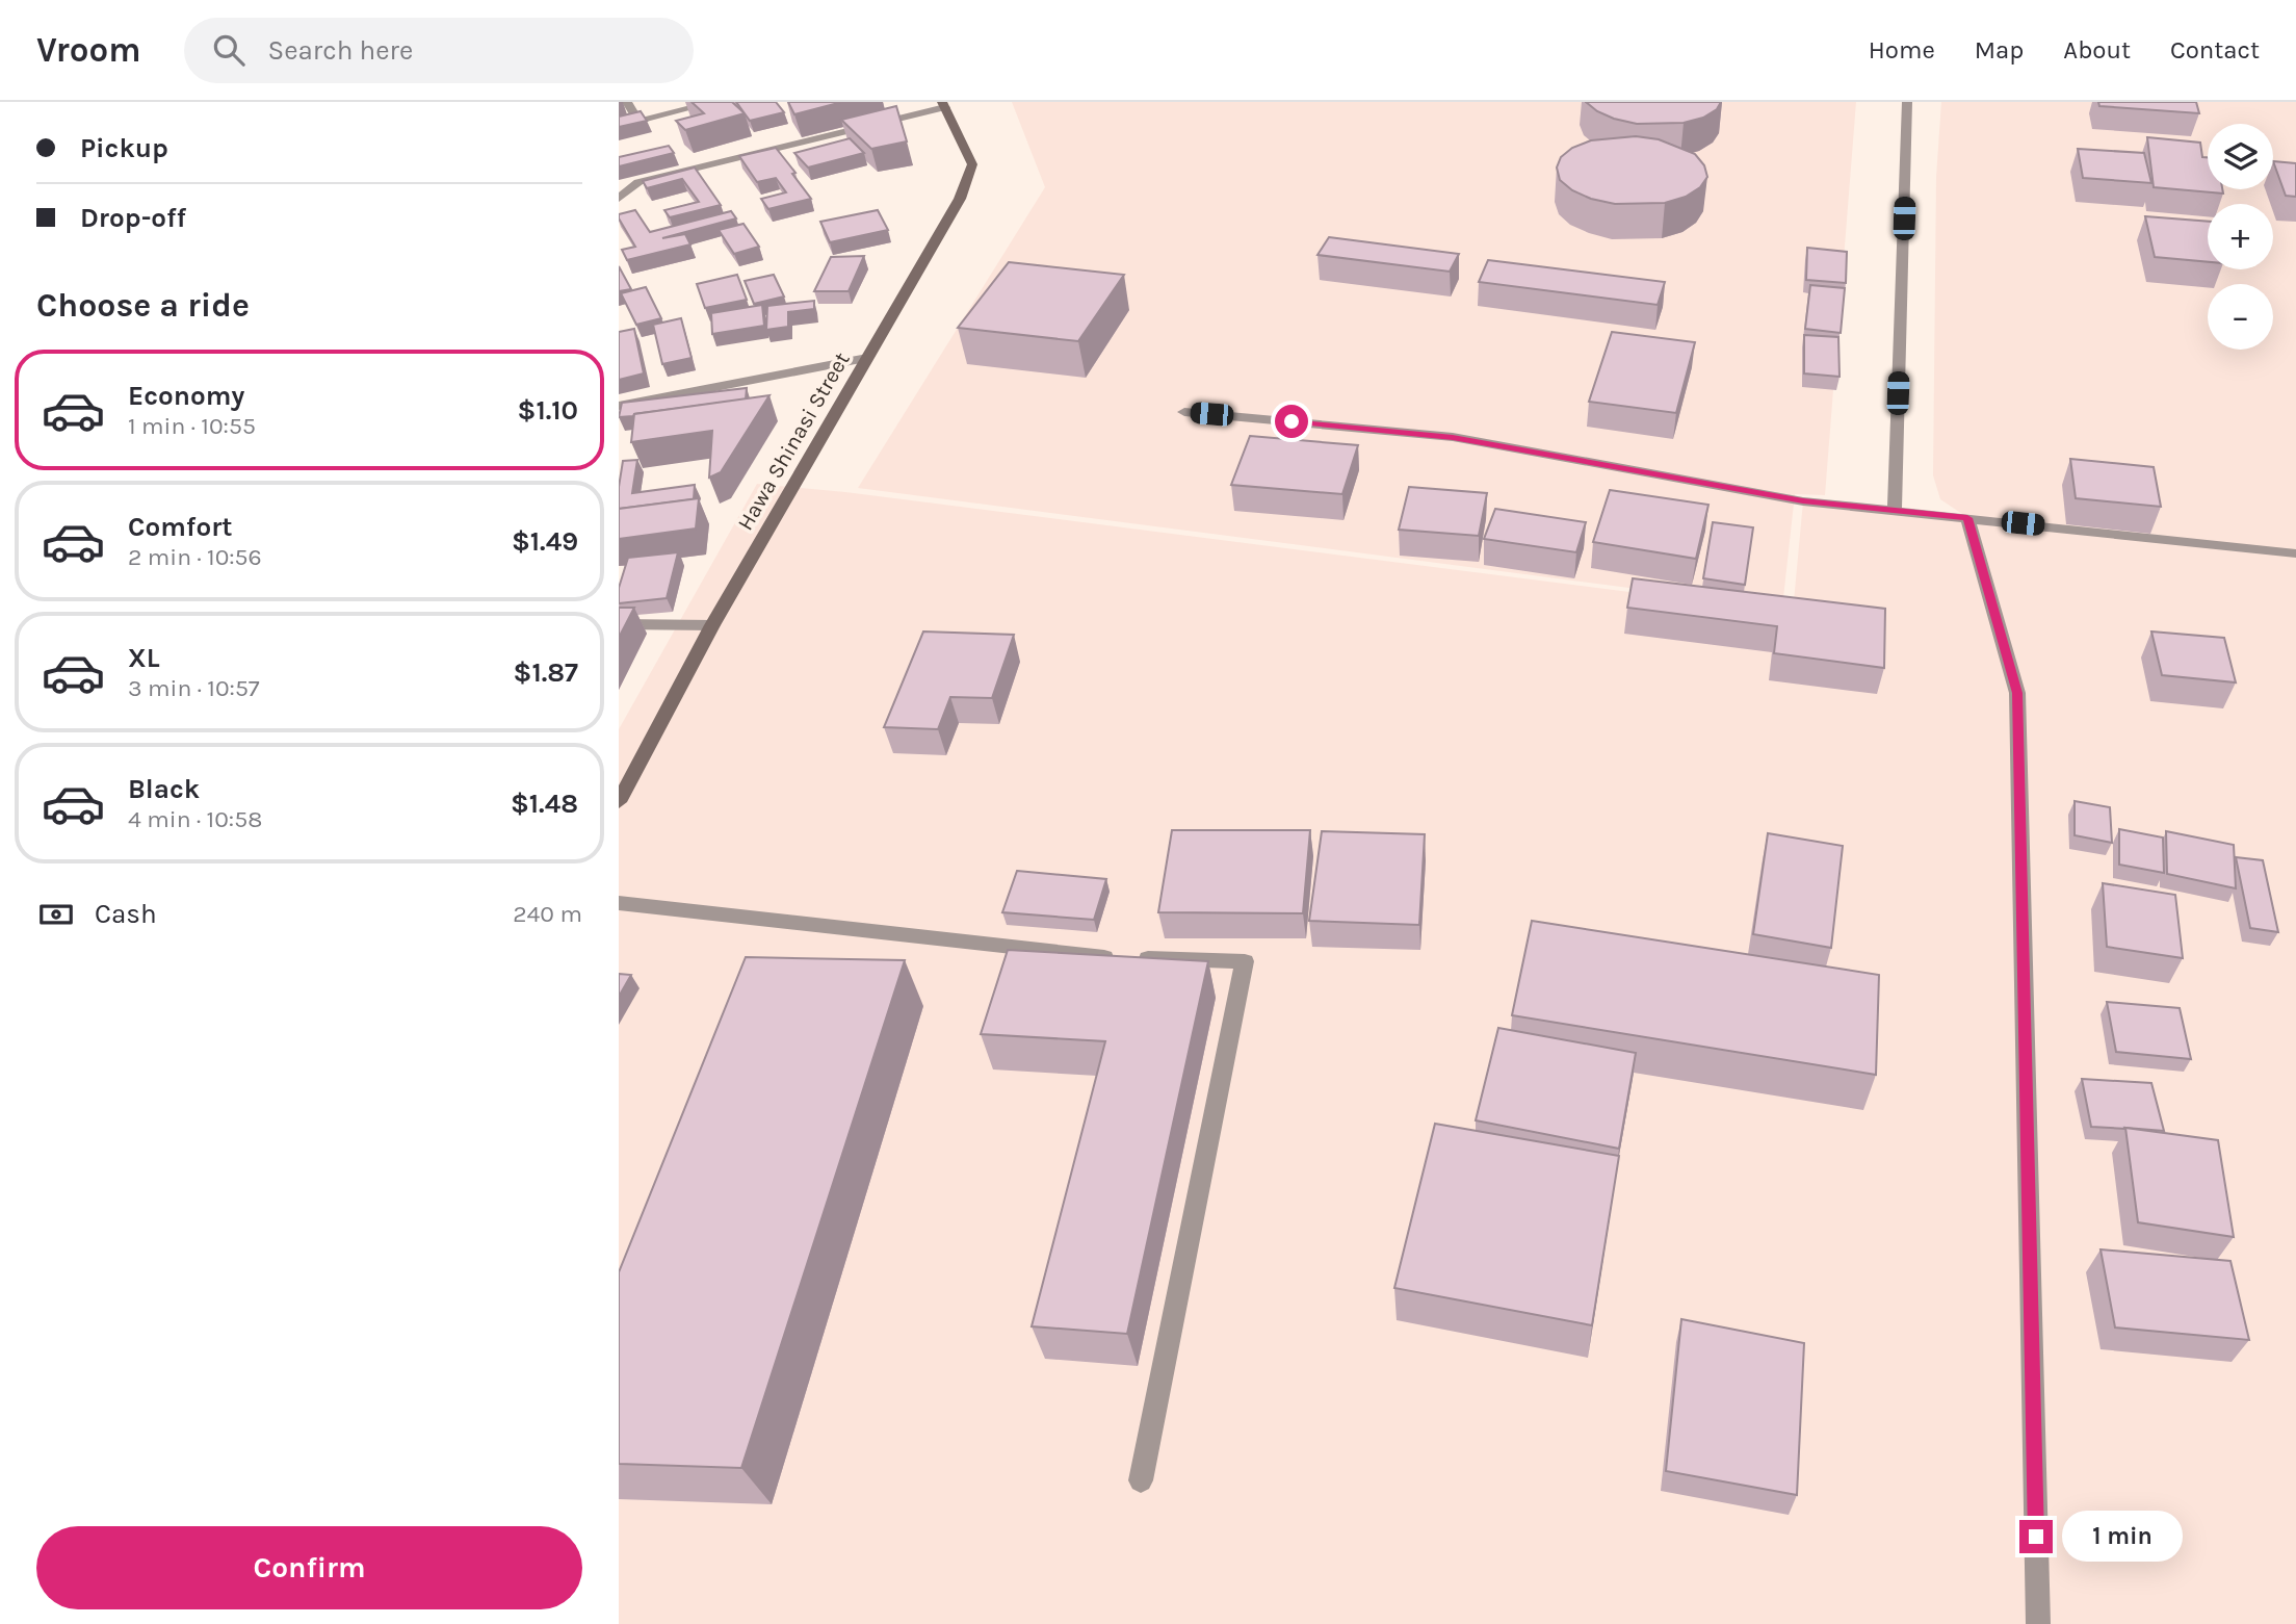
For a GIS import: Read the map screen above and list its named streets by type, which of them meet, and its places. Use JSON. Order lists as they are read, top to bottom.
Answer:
{
  "streets": {
    "street": ["Hawa Shinasi Street"]
  },
  "page": {
    "header": "Vroom",
    "search": "Search here",
    "nav": [
      "Home",
      "Map",
      "About",
      "Contact"
    ],
    "banner": ["Pickup", "Drop-off"],
    "map_buttons": ["+", "−"],
    "heading": "Choose a ride",
    "list": [
      {
        "name": "Economy",
        "note": "1 min · 10:55",
        "value": "$1.10"
      },
      {
        "name": "Comfort",
        "note": "2 min · 10:56",
        "value": "$1.49"
      },
      {
        "name": "XL",
        "note": "3 min · 10:57",
        "value": "$1.87"
      },
      {
        "name": "Black",
        "note": "4 min · 10:58",
        "value": "$1.48"
      }
    ],
    "pay": ["Cash", "240 m"],
    "bubble": "1 min",
    "buttons": "Confirm"
  }
}
